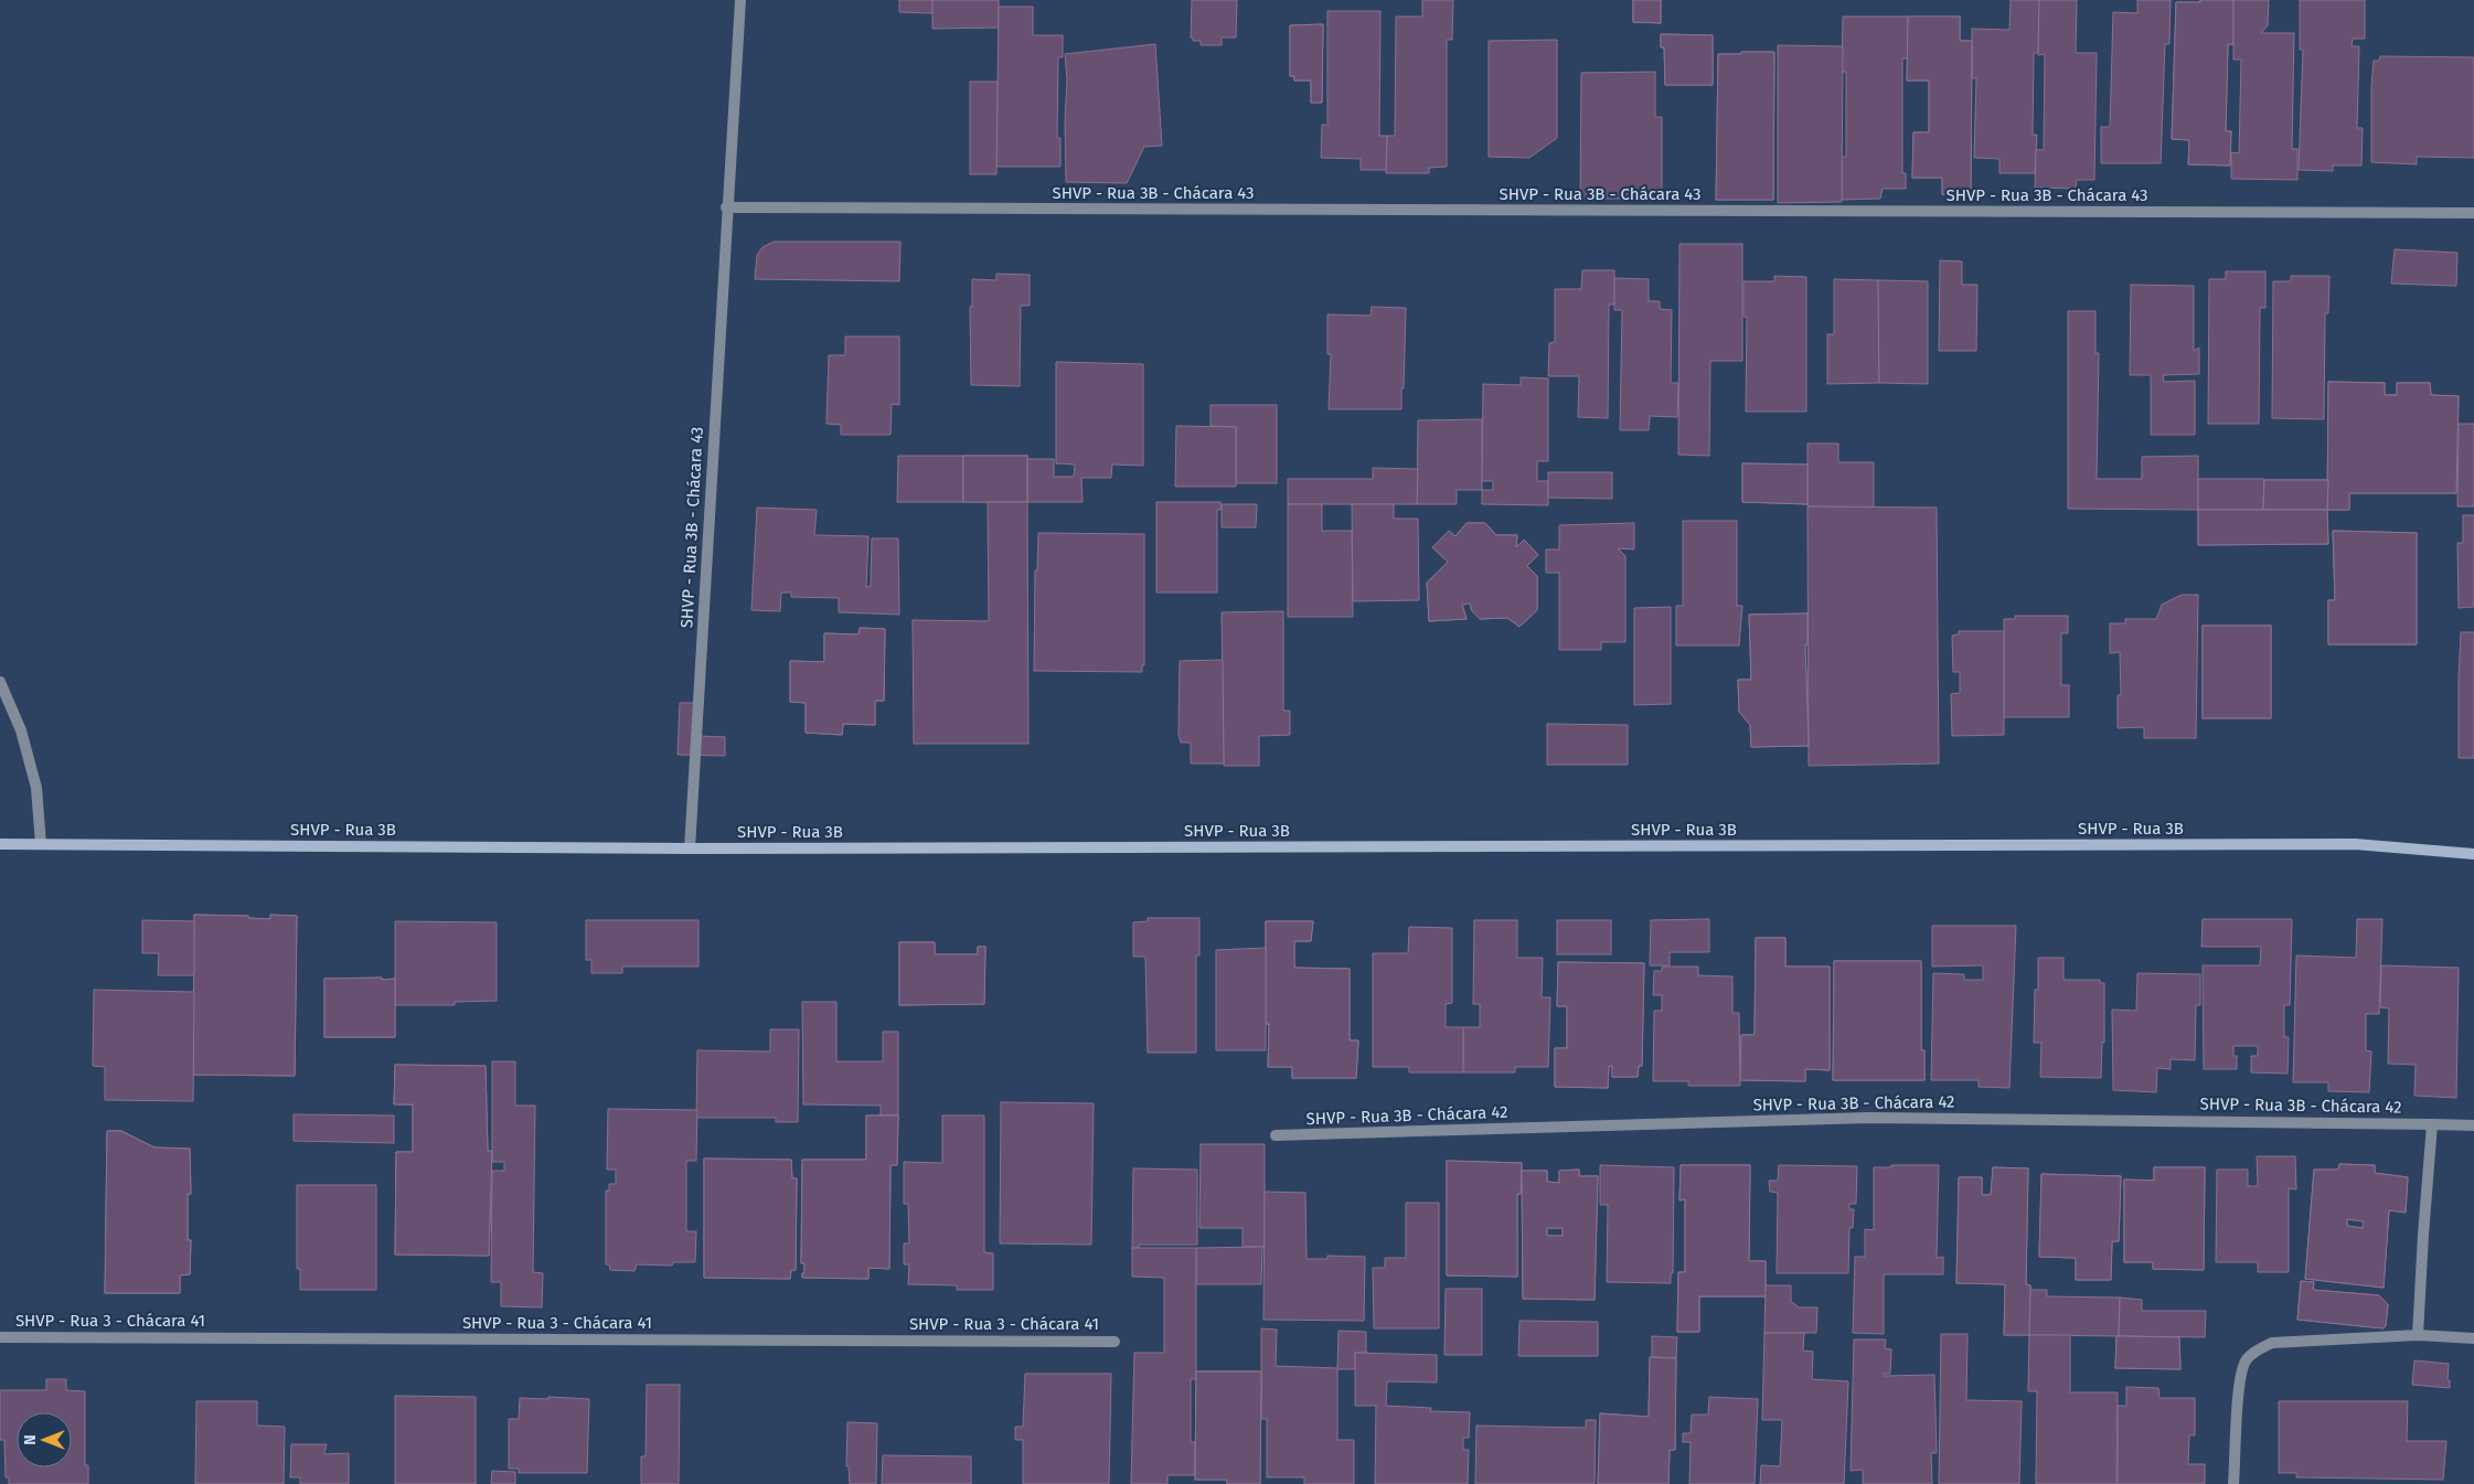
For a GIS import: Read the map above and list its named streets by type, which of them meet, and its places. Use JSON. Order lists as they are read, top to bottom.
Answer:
{
  "streets": {
    "street": [
      "SHVP - Rua 3B - Chácara 43",
      "SHVP - Rua 3B",
      "SHVP - Rua 3B - Chácara 42",
      "SHVP - Rua 3 - Chácara 41"
    ]
  },
  "crossings": [
    ["SHVP - Rua 3B - Chácara 43", "SHVP - Rua 3B"]
  ],
  "north": "left"
}
